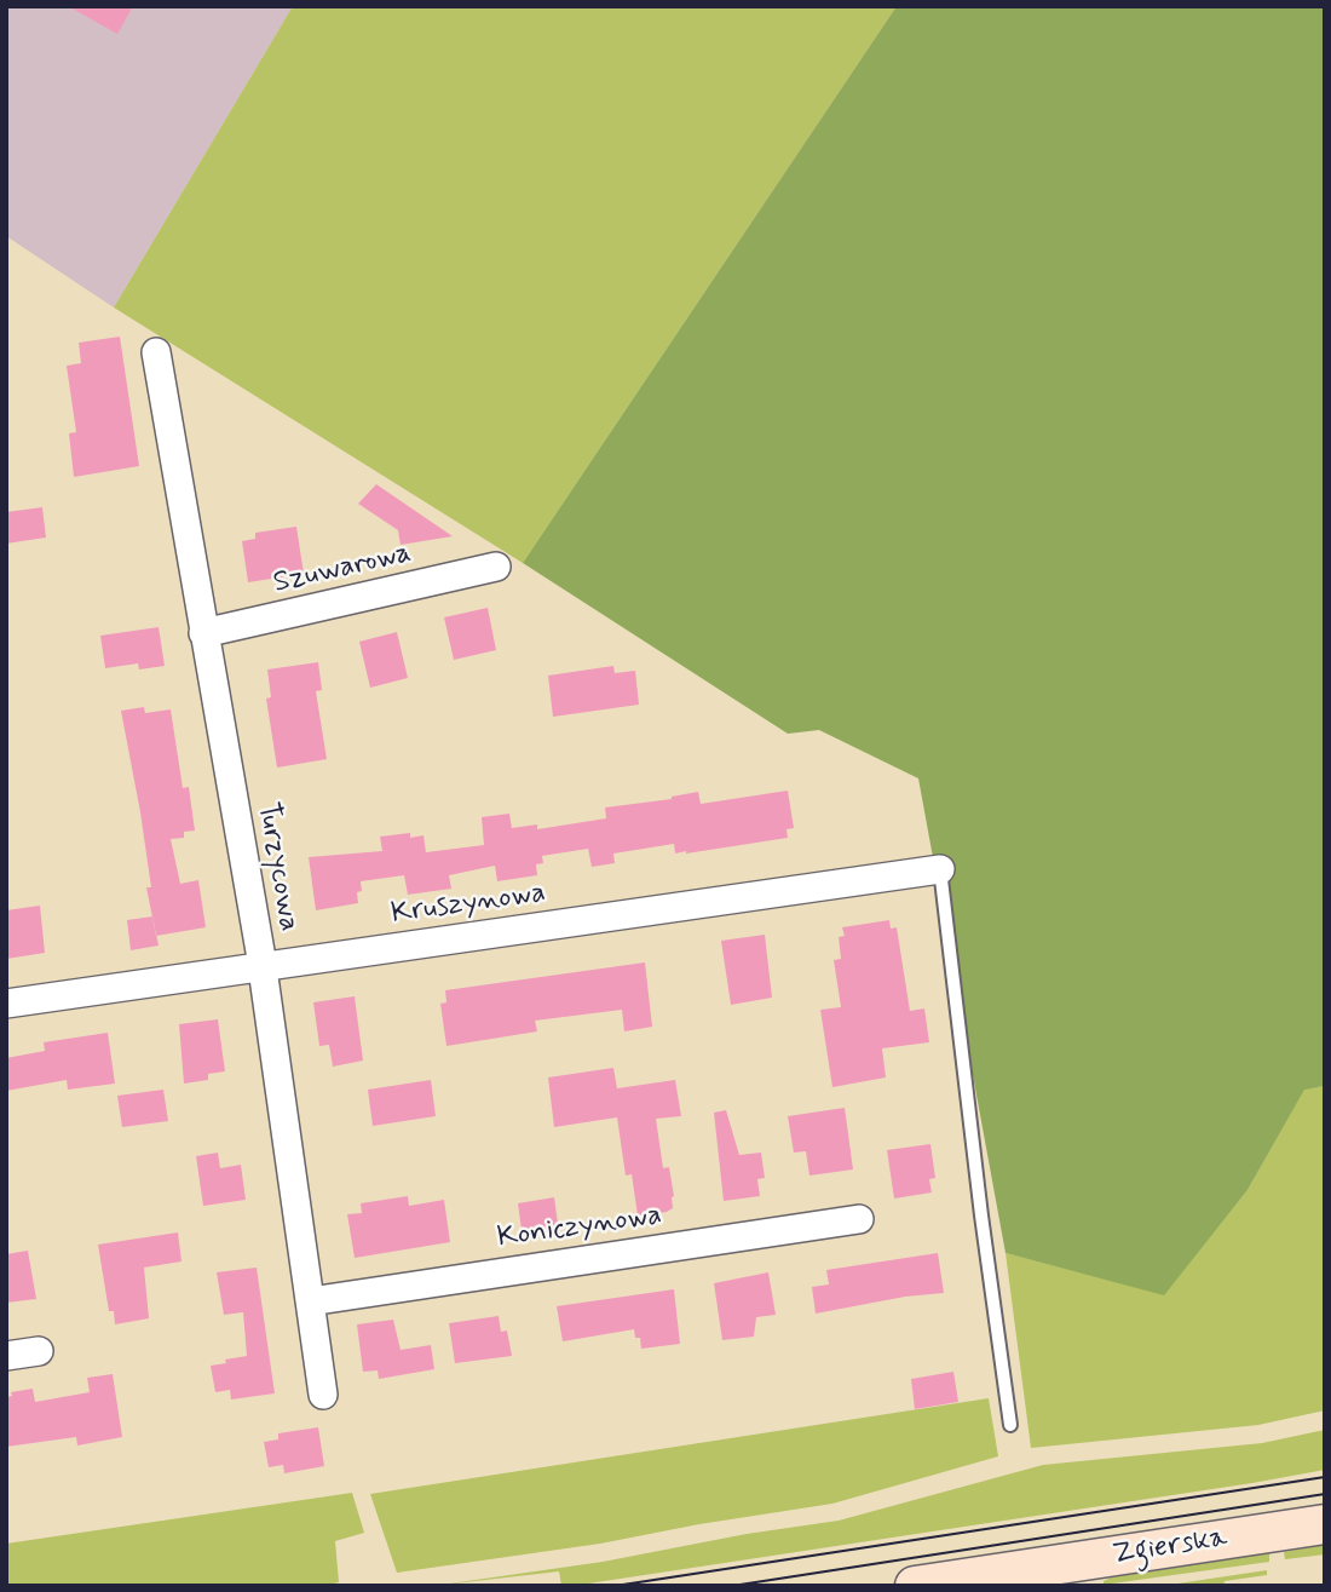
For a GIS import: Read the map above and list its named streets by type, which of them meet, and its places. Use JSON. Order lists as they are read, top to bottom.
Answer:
{
  "streets": {
    "main road": ["Zgierska"],
    "street": [
      "Szuwarowa",
      "Turzycowa",
      "Kruszynowa",
      "Koniczynowa"
    ]
  },
  "crossings": [
    ["Szuwarowa", "Turzycowa"],
    ["Turzycowa", "Kruszynowa"],
    ["Turzycowa", "Koniczynowa"]
  ]
}
